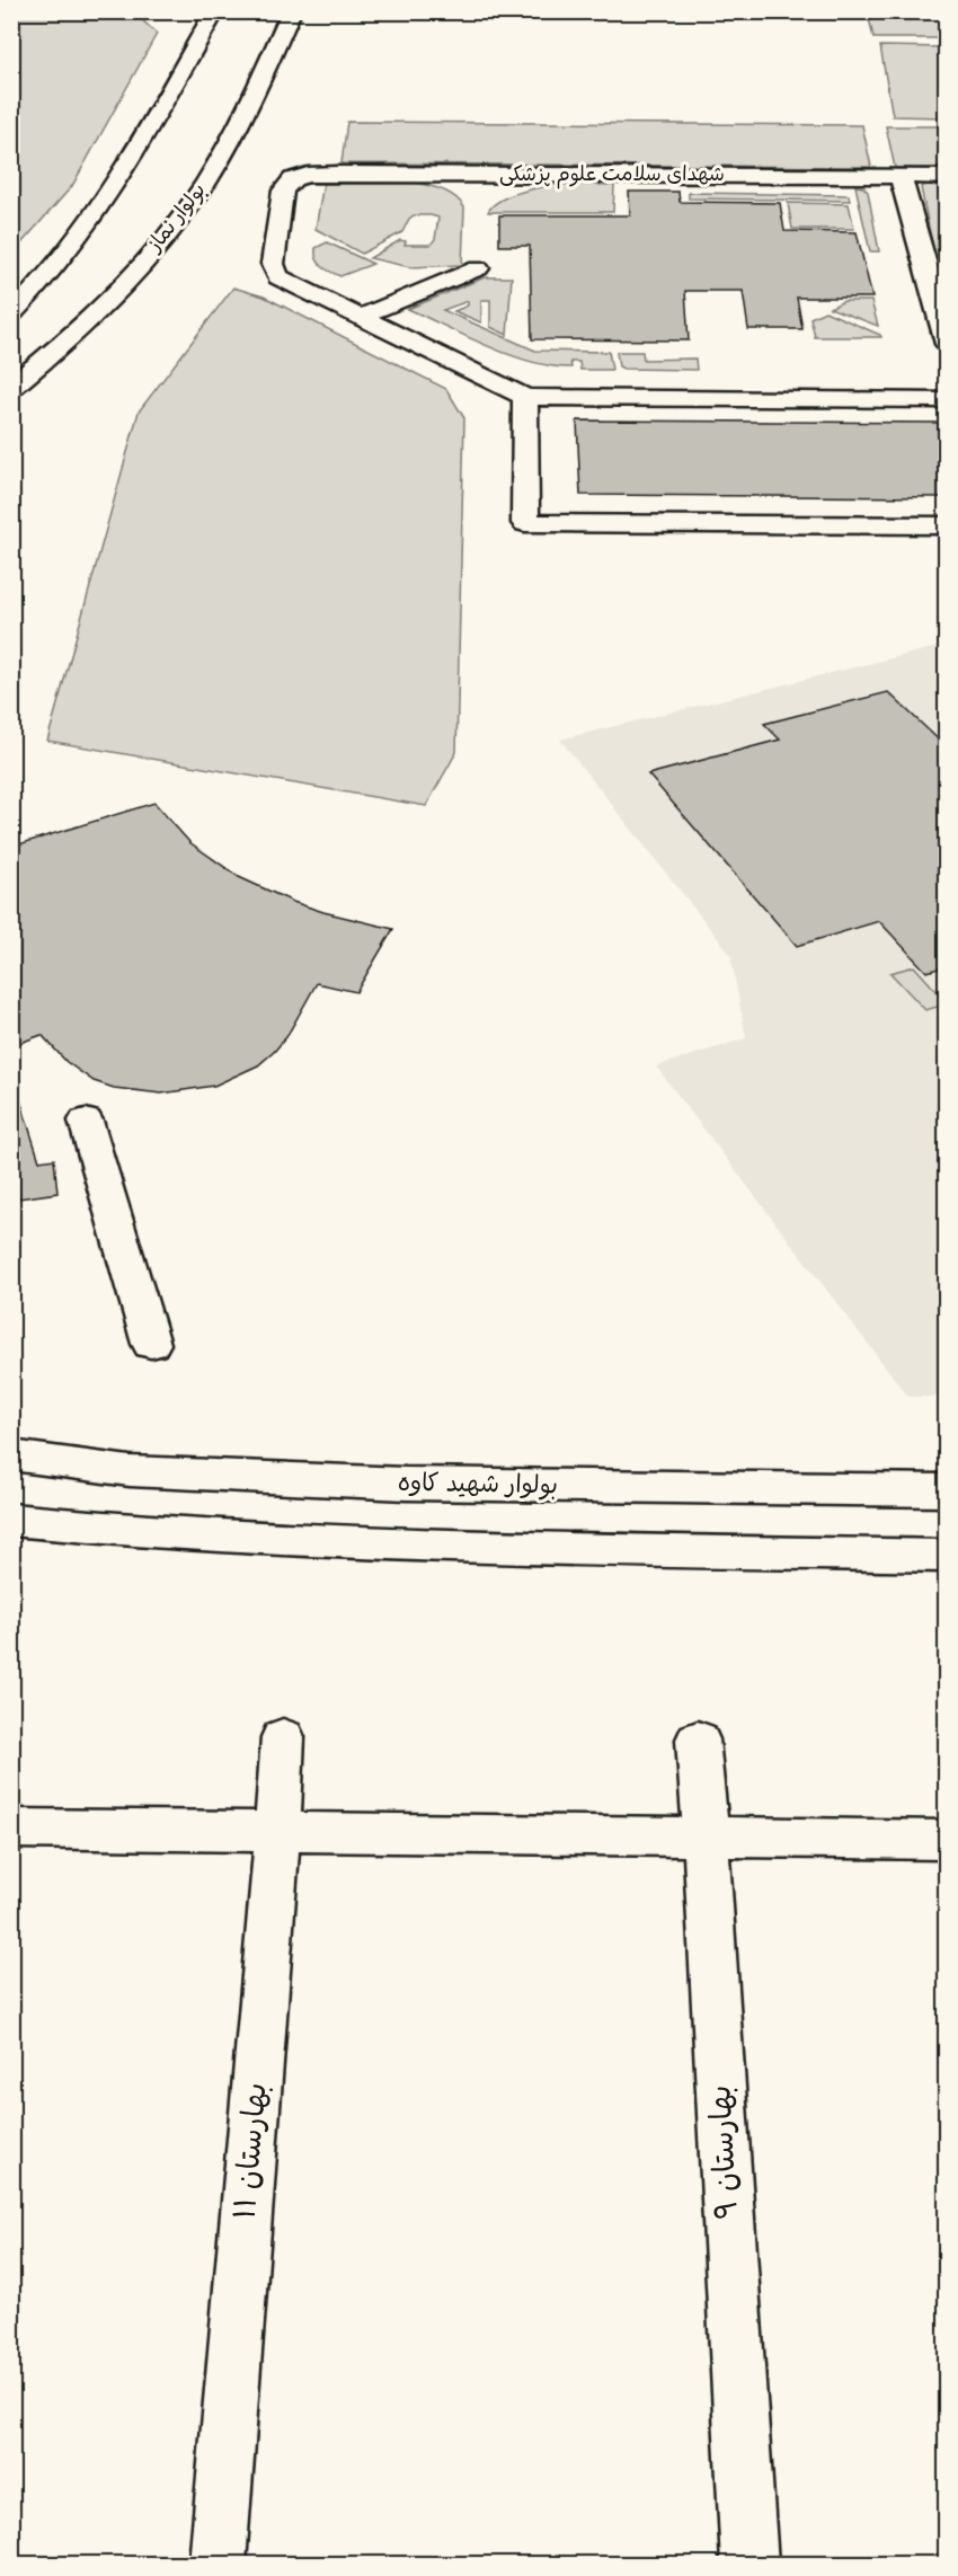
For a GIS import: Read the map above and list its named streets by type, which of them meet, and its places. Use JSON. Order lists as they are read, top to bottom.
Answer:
{
  "streets": {
    "main road": [
      "شهدای سلامت علوم پزشکی",
      "بولوار نماز",
      "بولوار شهید کاوه",
      "بهارستان ۱۱",
      "بهارستان ۹"
    ]
  }
}
